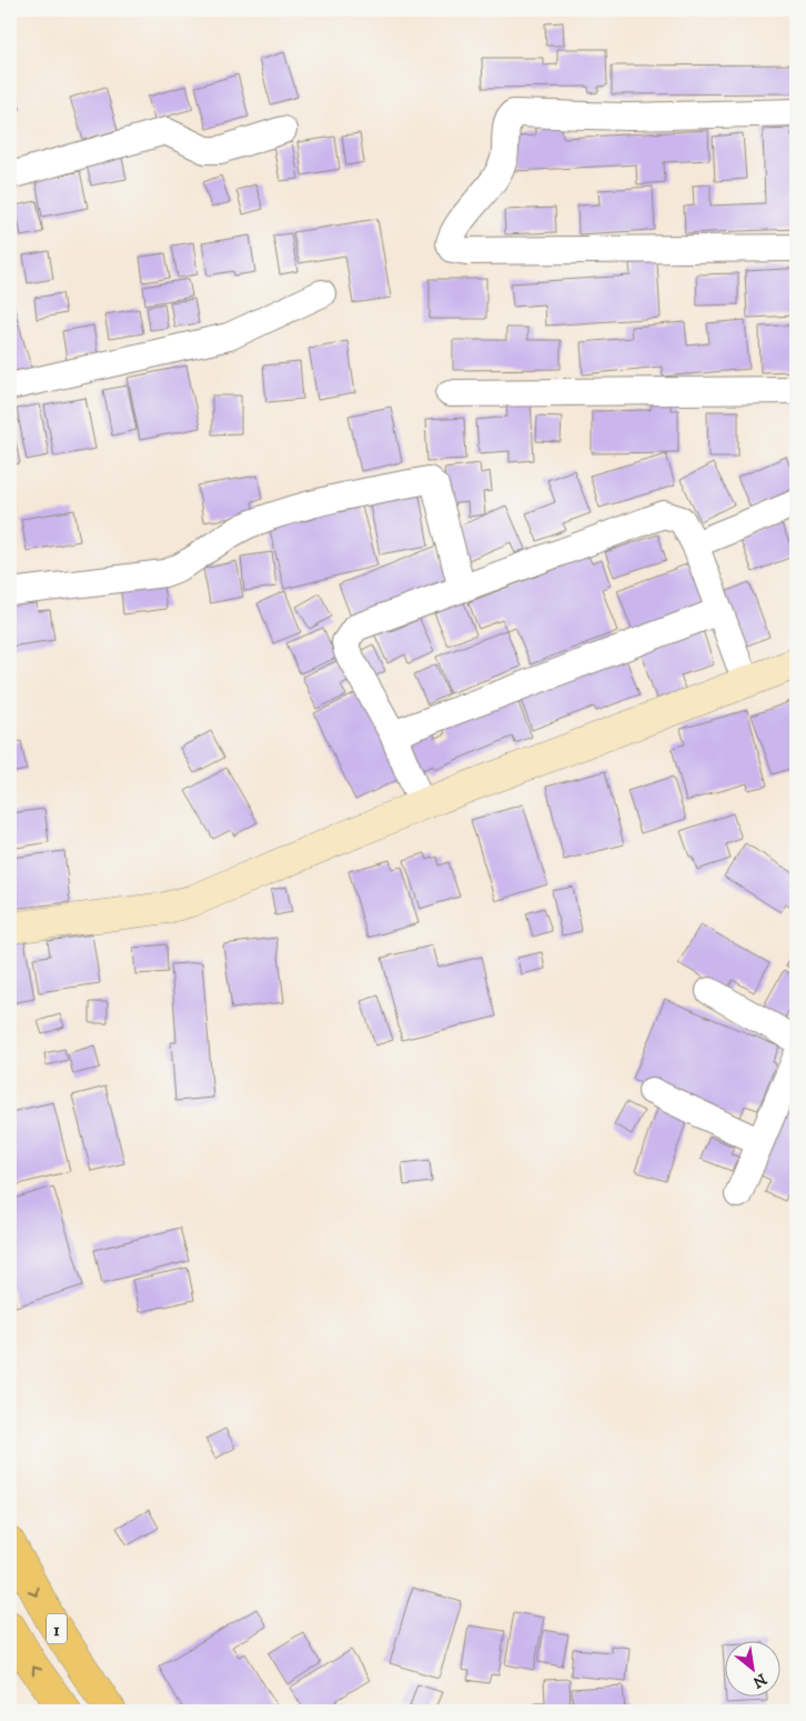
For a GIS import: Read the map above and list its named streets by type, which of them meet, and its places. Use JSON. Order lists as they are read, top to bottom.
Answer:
{
  "streets": {
    "highway": ["1"]
  },
  "north": "bottom right"
}
